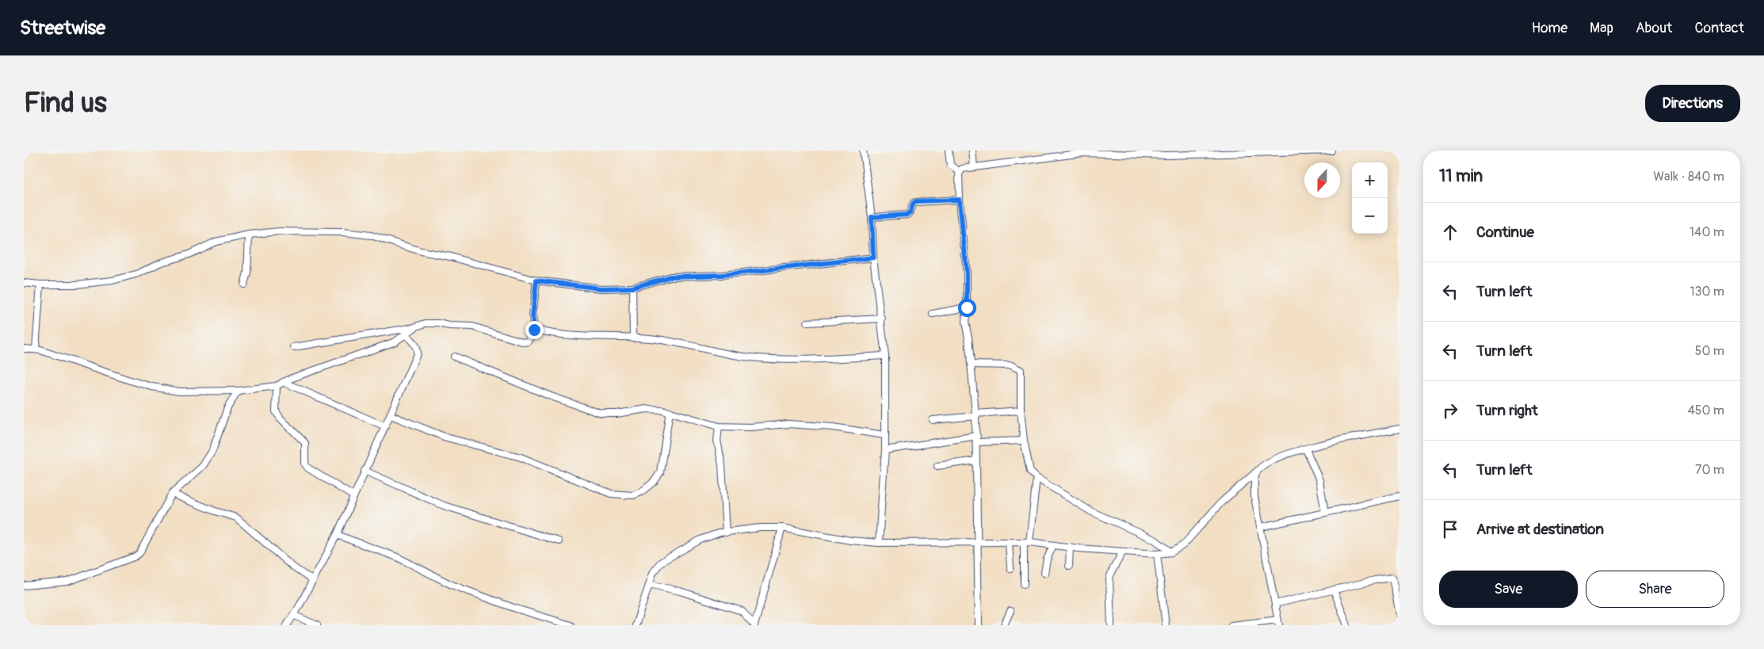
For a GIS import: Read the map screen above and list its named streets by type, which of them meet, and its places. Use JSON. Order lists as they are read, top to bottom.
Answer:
{
  "north": "bottom",
  "page": {
    "header": "Streetwise",
    "nav": [
      "Home",
      "Map",
      "About",
      "Contact"
    ],
    "buttons": [
      "Directions",
      ["Save", "Share"]
    ],
    "title": "Find us",
    "heading": ["11 min", "Walk · 840 m"],
    "map_buttons": ["+", "−"],
    "list": [
      ["Continue", "140 m"],
      ["Turn left", "130 m"],
      ["Turn left", "50 m"],
      ["Turn right", "450 m"],
      ["Turn left", "70 m"],
      "Arrive at destination"
    ]
  }
}
